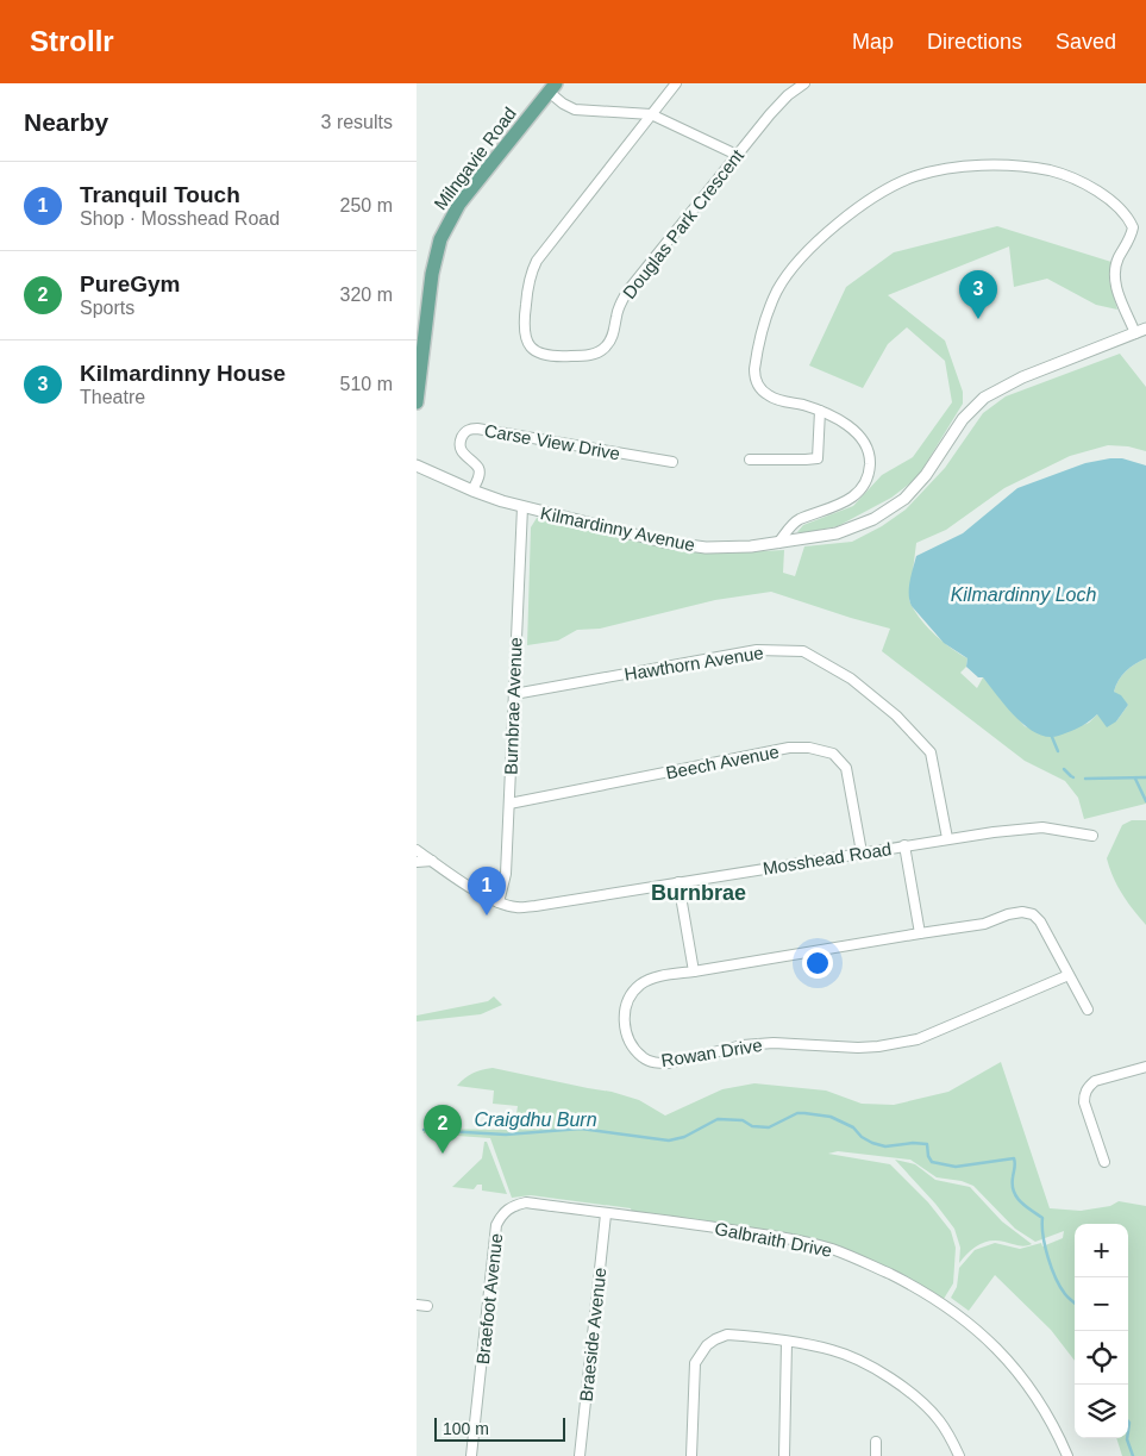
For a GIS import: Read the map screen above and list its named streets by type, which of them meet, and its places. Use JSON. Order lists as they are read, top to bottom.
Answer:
{
  "streets": {
    "main road": ["Milngavie Road"],
    "street": [
      "Douglas Park Crescent",
      "Carse View Drive",
      "Kilmardinny Avenue",
      "Hawthorn Avenue",
      "Burnbrae Avenue",
      "Beech Avenue",
      "Mosshead Road",
      "Rowan Drive",
      "Galbraith Drive",
      "Braefoot Avenue",
      "Braeside Avenue"
    ]
  },
  "crossings": [
    ["Carse View Drive", "Kilmardinny Avenue"],
    ["Kilmardinny Avenue", "Burnbrae Avenue"],
    ["Hawthorn Avenue", "Burnbrae Avenue"],
    ["Hawthorn Avenue", "Mosshead Road"],
    ["Burnbrae Avenue", "Beech Avenue"],
    ["Burnbrae Avenue", "Mosshead Road"],
    ["Beech Avenue", "Mosshead Road"],
    ["Galbraith Drive", "Braefoot Avenue"],
    ["Galbraith Drive", "Braeside Avenue"],
    ["Braefoot Avenue", "Braeside Avenue"]
  ],
  "districts": ["Burnbrae"],
  "water": ["Kilmardinny Loch", "Craigdhu Burn"],
  "scale_bar": "100 m",
  "page": {
    "header": "Strollr",
    "nav": ["Map", "Directions", "Saved"],
    "heading": ["Nearby", "3 results"],
    "list": [
      {
        "mark": "1",
        "name": "Tranquil Touch",
        "note": "Shop · Mosshead Road",
        "value": "250 m"
      },
      {
        "mark": "2",
        "name": "PureGym",
        "note": "Sports",
        "value": "320 m"
      },
      {
        "mark": "3",
        "name": "Kilmardinny House",
        "note": "Theatre",
        "value": "510 m"
      }
    ],
    "pins": ["3", "1", "2"],
    "map_buttons": ["+", "−"],
    "scale": "100 m"
  }
}
